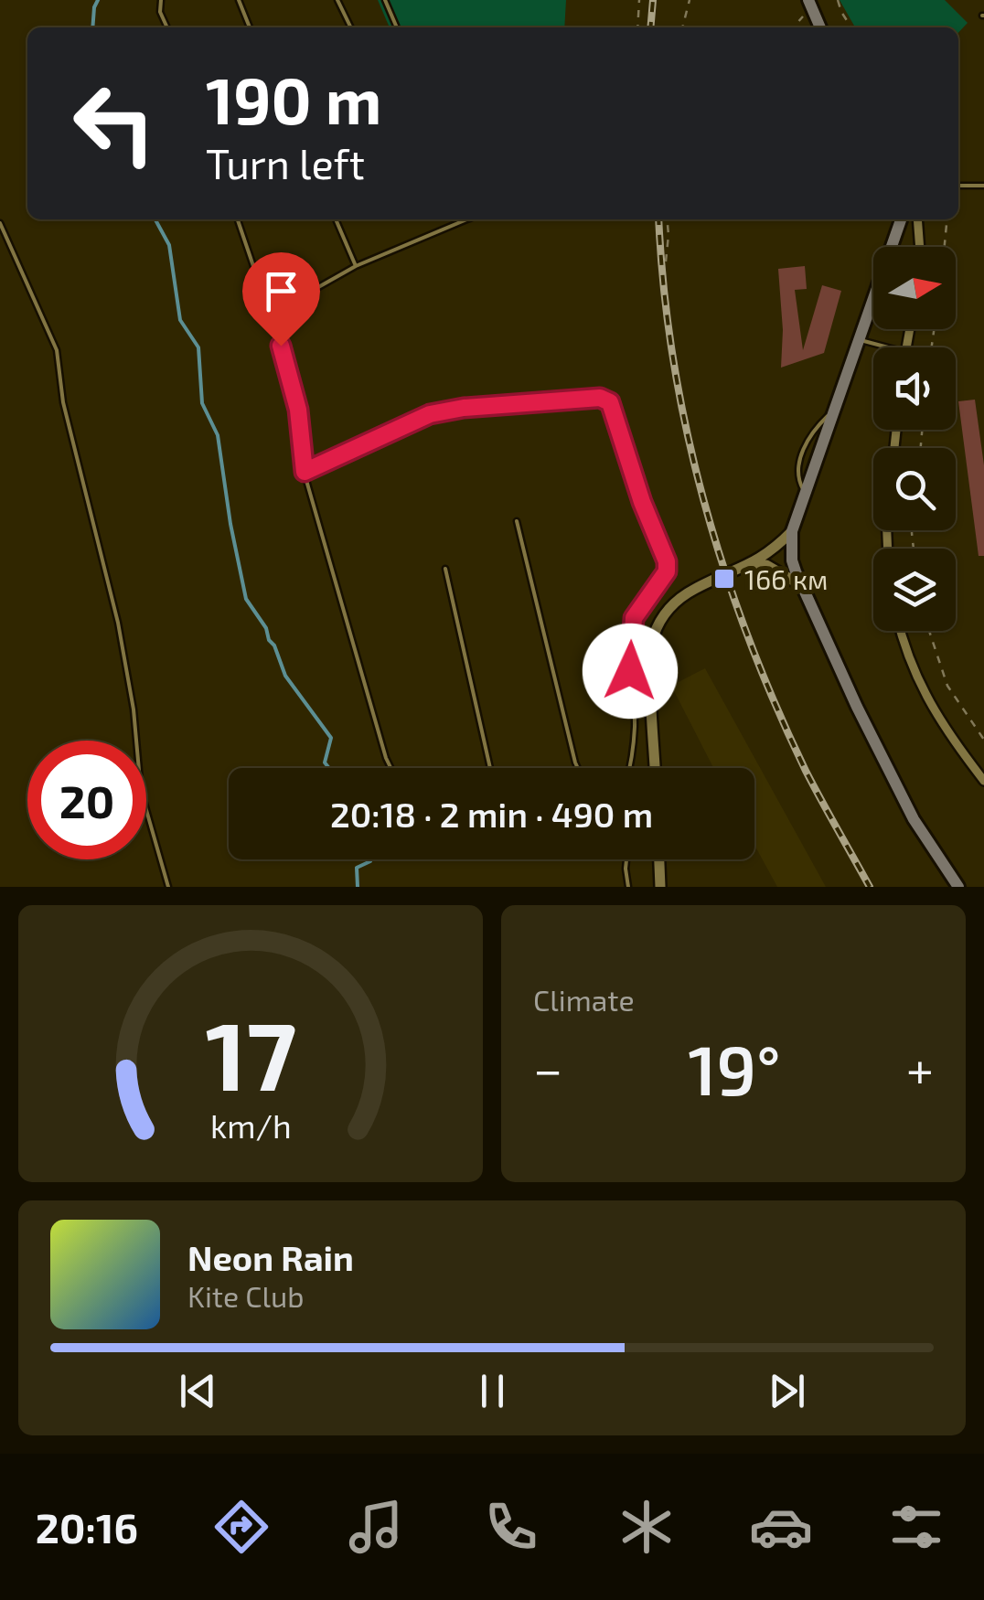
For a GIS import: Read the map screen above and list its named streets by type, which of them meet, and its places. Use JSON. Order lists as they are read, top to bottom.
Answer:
{
  "places": {
    "transit": ["166 км"]
  },
  "north": "right",
  "page": {
    "turn": ["190 m", "Turn left"],
    "limit": "20",
    "trip": "20:18 · 2 min · 490 m",
    "tile": "Climate",
    "heat": ["−", "19°", "+"],
    "song": ["Neon Rain", "Kite Club"],
    "tabs": "20:16",
    "gauge": ["17", "km/h"]
  }
}
